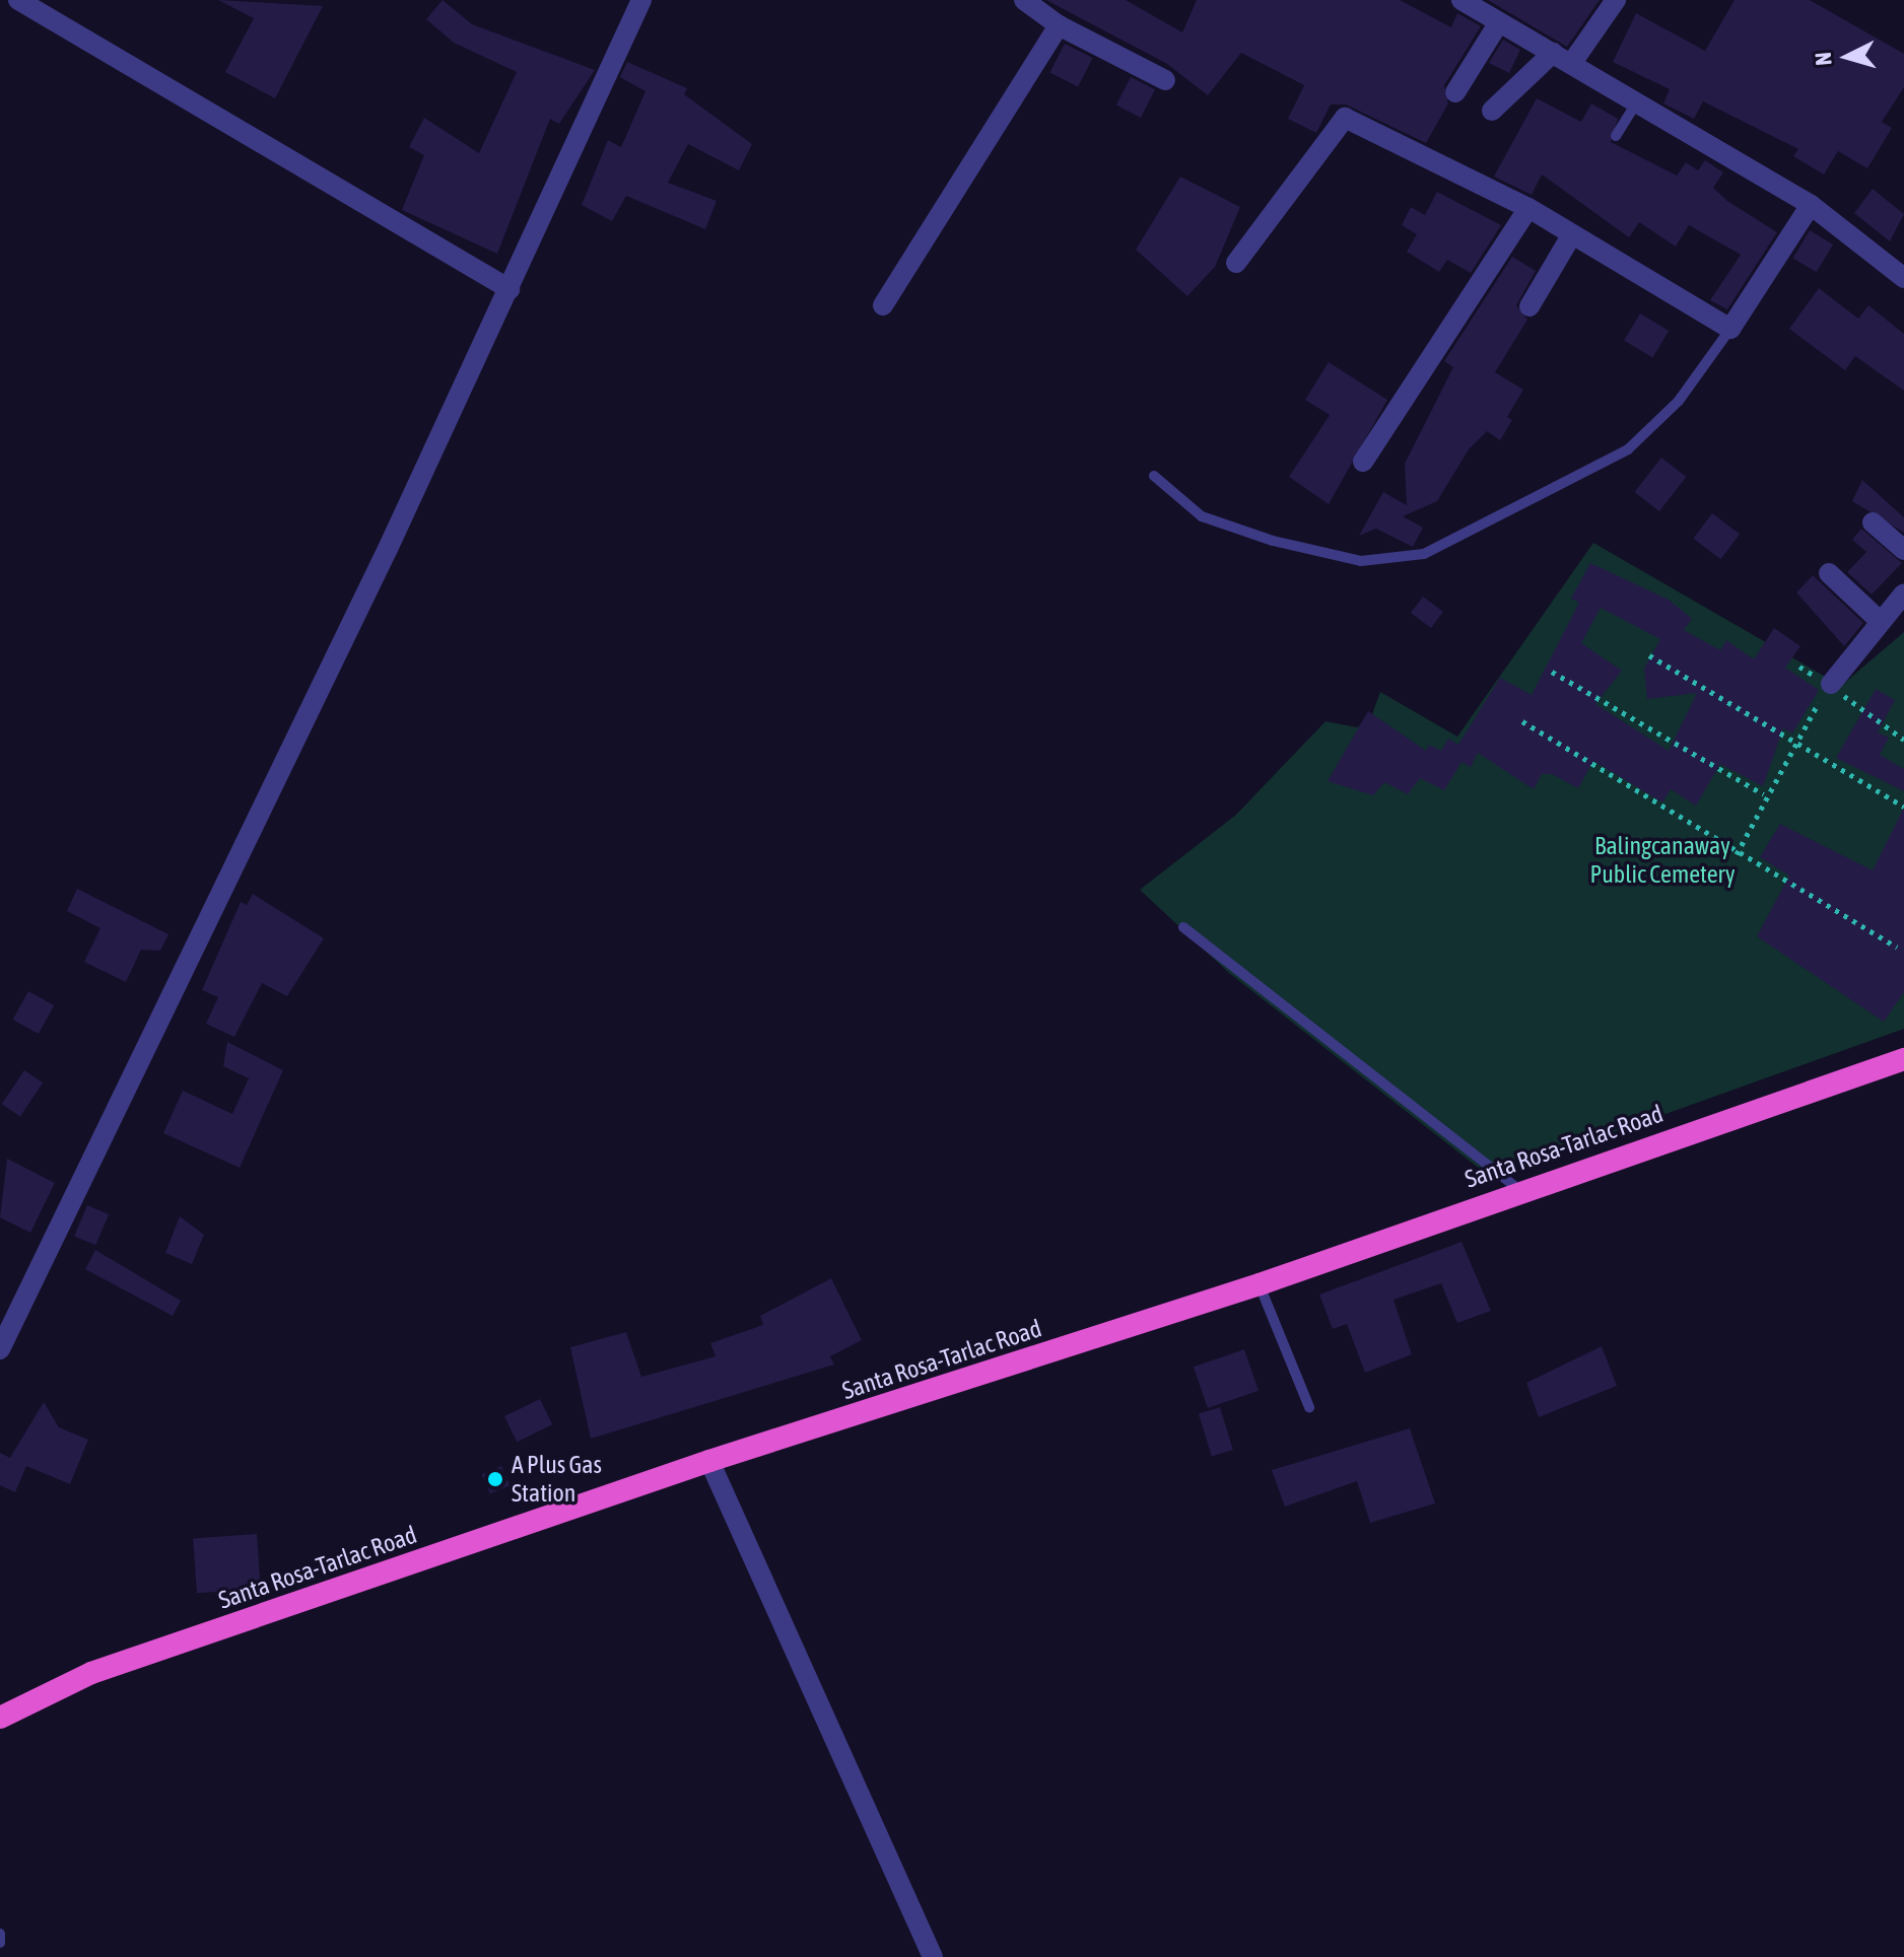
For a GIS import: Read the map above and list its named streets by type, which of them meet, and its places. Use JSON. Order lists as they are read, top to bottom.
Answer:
{
  "streets": {
    "highway": ["Santa Rosa-Tarlac Road"]
  },
  "parks": ["Balingcanaway Public Cemetery"],
  "places": ["A Plus Gas Station"],
  "north": "left"
}
